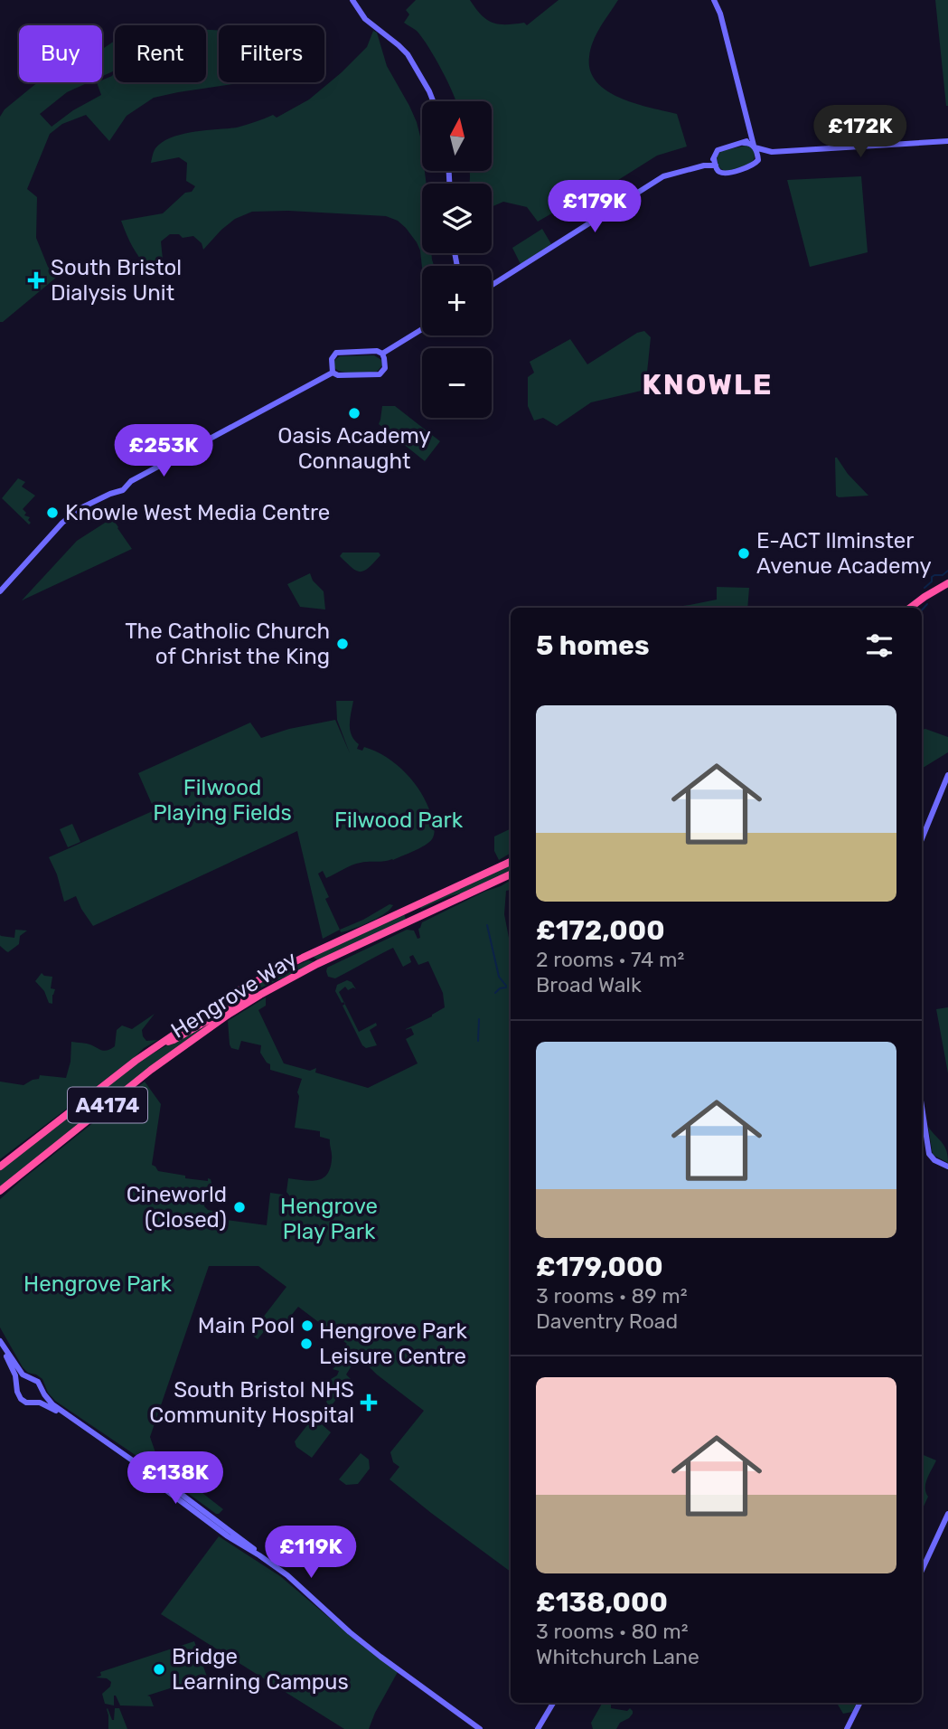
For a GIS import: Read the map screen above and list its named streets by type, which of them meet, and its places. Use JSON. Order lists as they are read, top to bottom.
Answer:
{
  "streets": {
    "highway": ["Hengrove Way", "A4174"]
  },
  "districts": ["KNOWLE"],
  "parks": [
    "Filwood Playing Fields",
    "Filwood Park",
    "Hengrove Play Park",
    "Hengrove Park"
  ],
  "places": {
    "health": ["South Bristol Dialysis Unit", "South Bristol NHS Community Hospital"],
    "other": [
      "Oasis Academy Connaught",
      "Knowle West Media Centre",
      "E-ACT Ilminster Avenue Academy",
      "The Catholic Church of Christ the King",
      "Cineworld (Closed)",
      "Main Pool",
      "Hengrove Park Leisure Centre",
      "Bridge Learning Campus"
    ]
  },
  "north": "top",
  "page": {
    "chip": ["Buy", "Rent", "Filters"],
    "map_buttons": ["+", "−"],
    "price": [
      "£172K",
      "£179K",
      "£253K",
      "£138K",
      "£119K"
    ],
    "heading": "5 homes",
    "list": [
      {
        "name": "£172,000",
        "note": "2 rooms · 74 m² · Broad Walk"
      },
      {
        "name": "£179,000",
        "note": "3 rooms · 89 m² · Daventry Road"
      },
      {
        "name": "£138,000",
        "note": "3 rooms · 80 m² · Whitchurch Lane"
      }
    ]
  }
}
